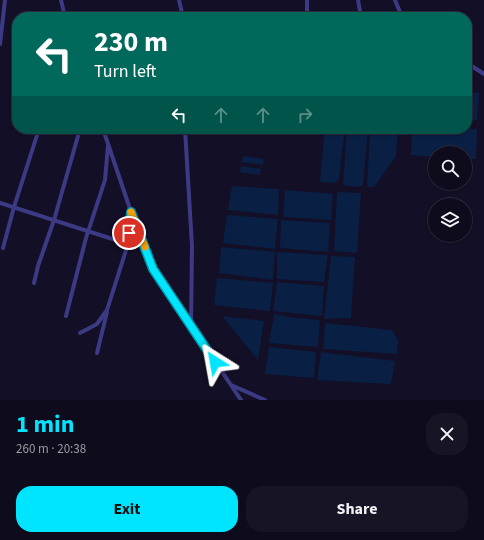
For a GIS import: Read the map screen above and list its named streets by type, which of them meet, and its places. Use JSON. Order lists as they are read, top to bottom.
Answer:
{
  "page": {
    "turn": ["230 m", "Turn left"],
    "heading": ["1 min", "260 m · 20:38"],
    "buttons": ["Exit", "Share"]
  }
}
